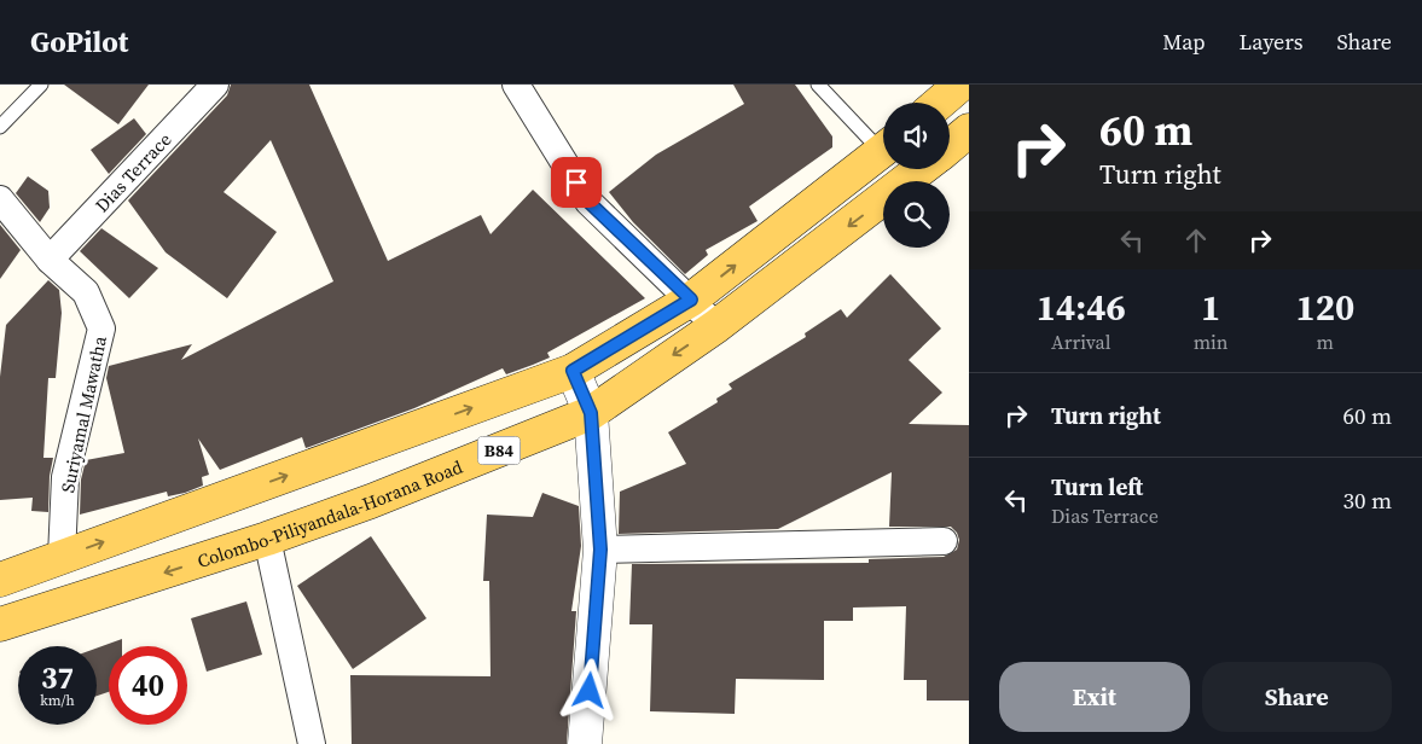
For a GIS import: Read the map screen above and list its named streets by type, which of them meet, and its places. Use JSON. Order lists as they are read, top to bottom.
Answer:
{
  "streets": {
    "main road": ["B84", "Colombo-Piliyandala-Horana Road"],
    "street": ["Dias Terrace", "Suriyamal Mawatha"]
  },
  "crossings": [
    ["Dias Terrace", "Suriyamal Mawatha"]
  ],
  "page": {
    "header": "GoPilot",
    "nav": ["Map", "Layers", "Share"],
    "turn": ["60 m", "Turn right"],
    "eta": [
      "14:46",
      "Arrival",
      "1",
      "min",
      "120",
      "m"
    ],
    "list": [
      {
        "name": "Turn right",
        "value": "60 m"
      },
      {
        "name": "Turn left",
        "note": "Dias Terrace",
        "value": "30 m"
      }
    ],
    "speed": "37 km/h",
    "limit": "40",
    "buttons": ["Exit", "Share"]
  }
}
